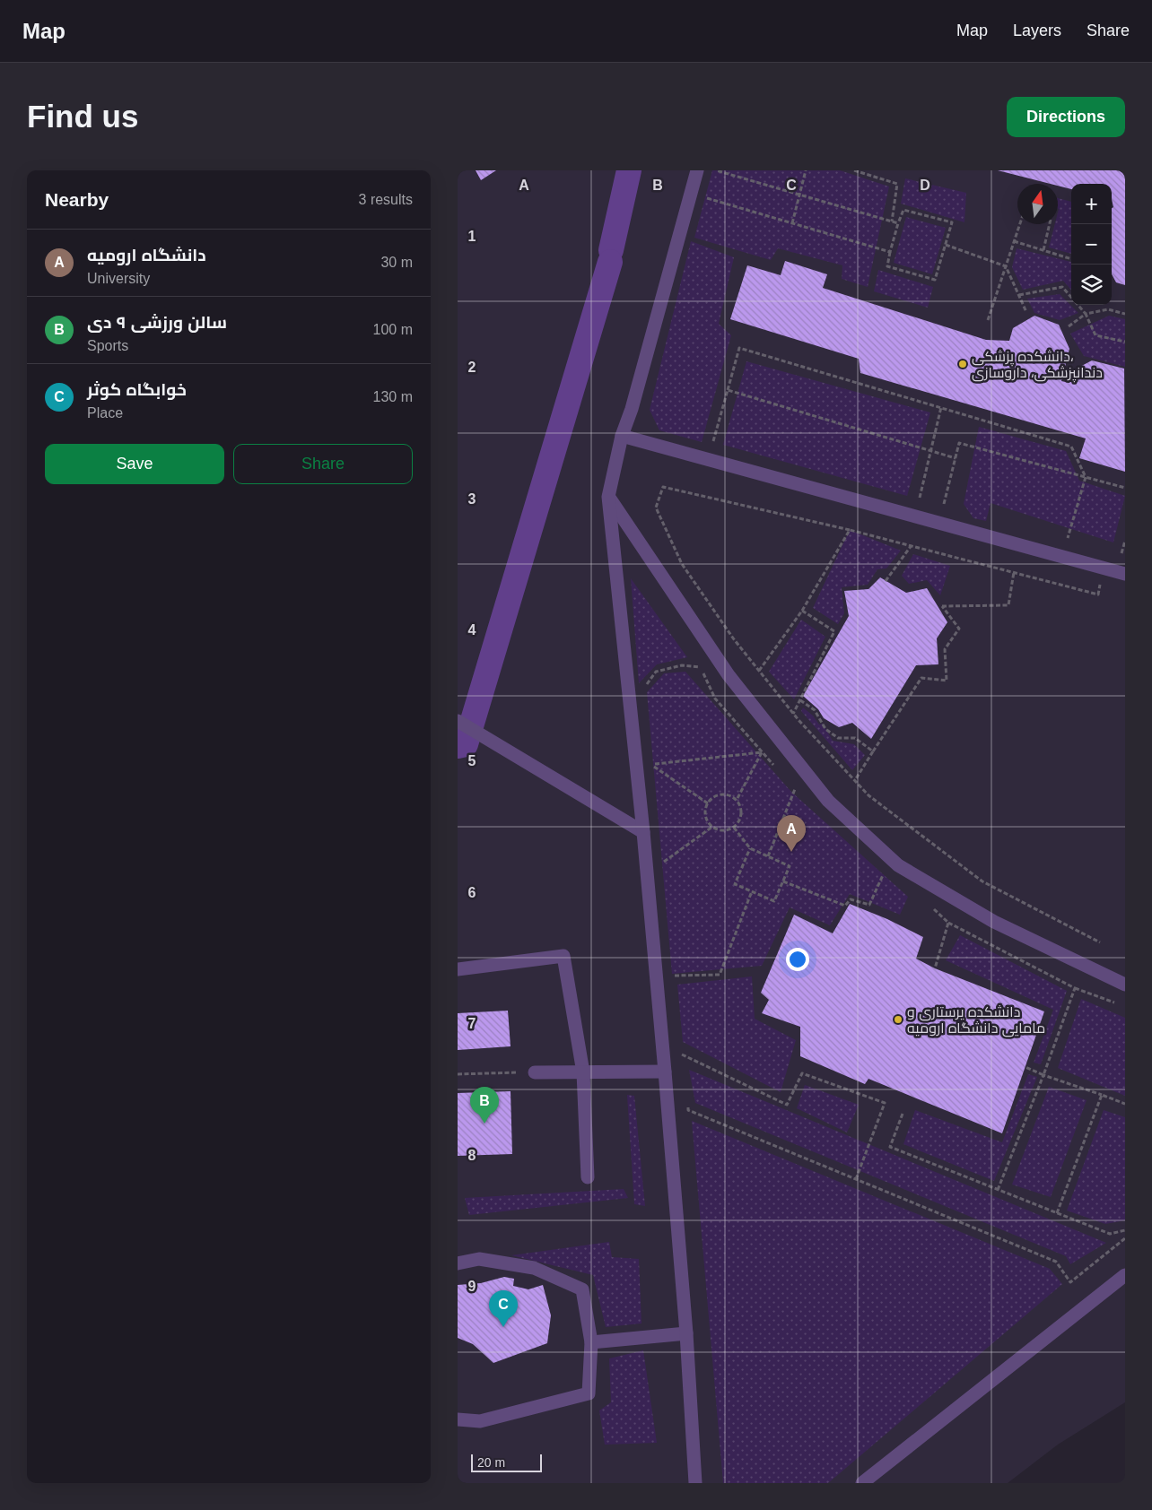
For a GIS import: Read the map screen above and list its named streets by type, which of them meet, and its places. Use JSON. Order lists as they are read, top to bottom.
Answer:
{
  "places": ["دانشکده پزشکی، دندانپزشکی، داروسازی", "دانشکده پرستاری و مامایی دانشگاه ارومیه"],
  "scale_bar": "20 m",
  "north": "top",
  "page": {
    "header": "Map",
    "nav": ["Map", "Layers", "Share"],
    "buttons": [
      "Directions",
      ["Save", "Share"]
    ],
    "title": "Find us",
    "heading": ["Nearby", "3 results"],
    "map_buttons": ["+", "−"],
    "list": [
      {
        "mark": "A",
        "name": "دانشگاه ارومیه",
        "note": "University",
        "value": "30 m"
      },
      {
        "mark": "B",
        "name": "سالن ورزشی ۹ دی",
        "note": "Sports",
        "value": "100 m"
      },
      {
        "mark": "C",
        "name": "خوابگاه کوثر",
        "note": "Place",
        "value": "130 m"
      }
    ],
    "pins": ["A", "B", "C"],
    "scale": "20 m"
  },
  "grid": {
    "columns": [
      "A",
      "B",
      "C",
      "D"
    ],
    "rows": [
      "1",
      "2",
      "3",
      "4",
      "5",
      "6",
      "7",
      "8",
      "9"
    ]
  }
}
